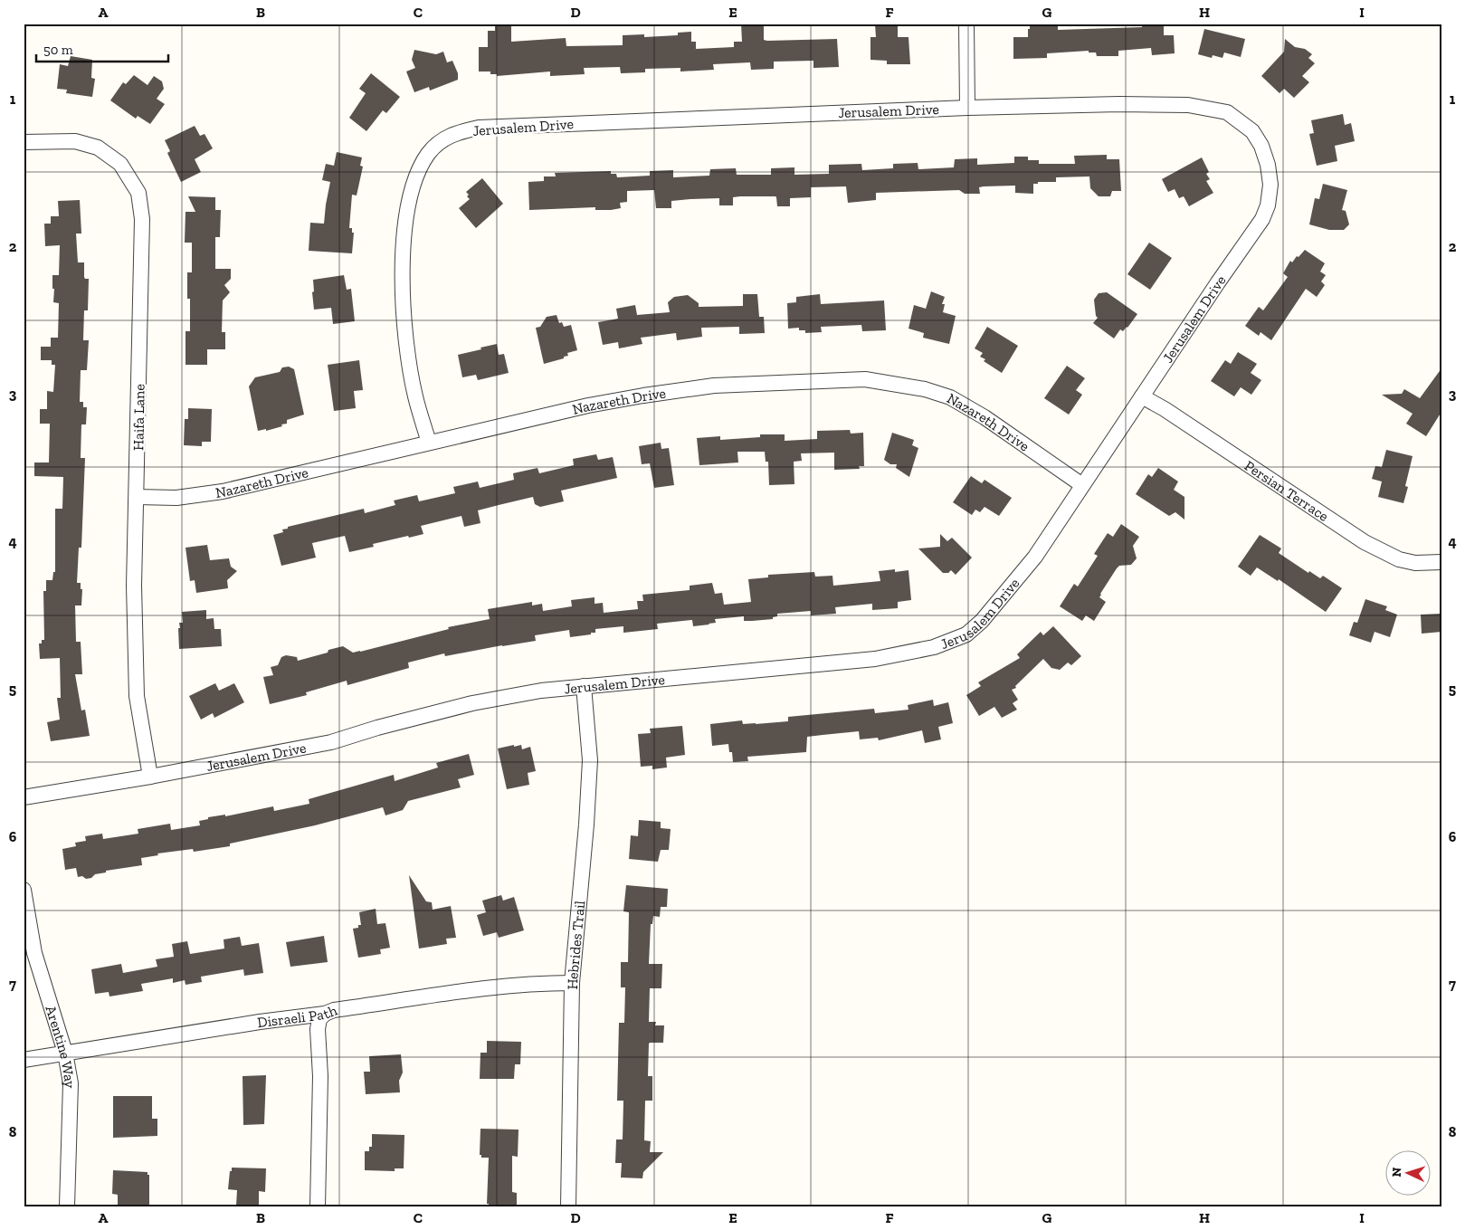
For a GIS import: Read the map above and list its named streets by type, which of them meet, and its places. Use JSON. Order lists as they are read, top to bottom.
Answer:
{
  "streets": {
    "street": [
      "Jerusalem Drive",
      "Nazareth Drive",
      "Haifa Lane",
      "Persian Terrace",
      "Hebrides Trail",
      "Disraeli Path",
      "Arentine Way"
    ]
  },
  "crossings": [
    ["Jerusalem Drive", "Nazareth Drive"],
    ["Jerusalem Drive", "Haifa Lane"],
    ["Jerusalem Drive", "Persian Terrace"],
    ["Jerusalem Drive", "Hebrides Trail"],
    ["Nazareth Drive", "Haifa Lane"],
    ["Hebrides Trail", "Disraeli Path"],
    ["Disraeli Path", "Arentine Way"]
  ],
  "scale_bar": "50 m",
  "north": "left",
  "grid": {
    "columns": [
      "A",
      "B",
      "C",
      "D",
      "E",
      "F",
      "G",
      "H",
      "I"
    ],
    "rows": [
      "1",
      "2",
      "3",
      "4",
      "5",
      "6",
      "7",
      "8"
    ]
  }
}
